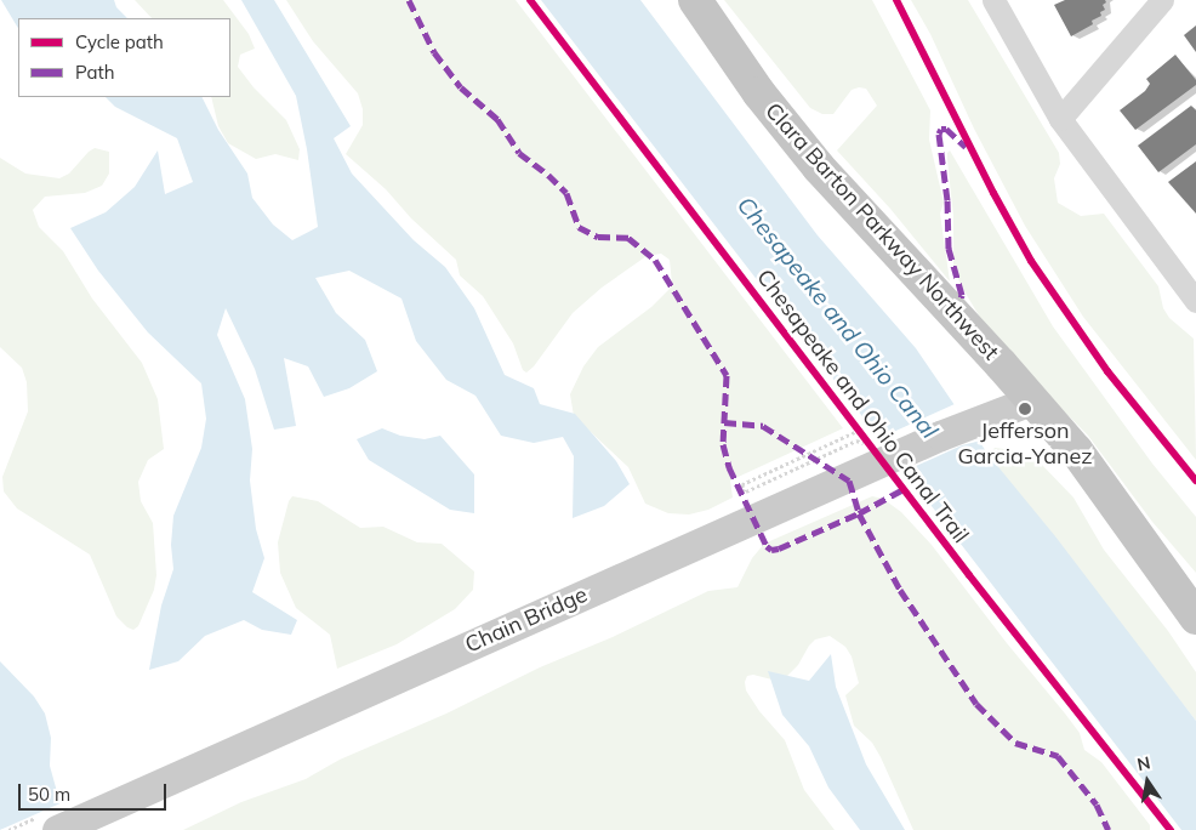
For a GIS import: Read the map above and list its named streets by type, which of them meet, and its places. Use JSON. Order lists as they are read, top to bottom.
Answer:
{
  "streets": {
    "highway": ["Clara Barton Parkway Northwest"],
    "main road": ["Chain Bridge"],
    "cycle path": ["Chesapeake and Ohio Canal Trail"]
  },
  "crossings": [
    ["Clara Barton Parkway Northwest", "Chain Bridge"]
  ],
  "water": ["Chesapeake and Ohio Canal"],
  "places": ["Jefferson Garcia-Yanez"],
  "legend": ["Cycle path", "Path"],
  "scale_bar": "50 m",
  "north": "top"
}
